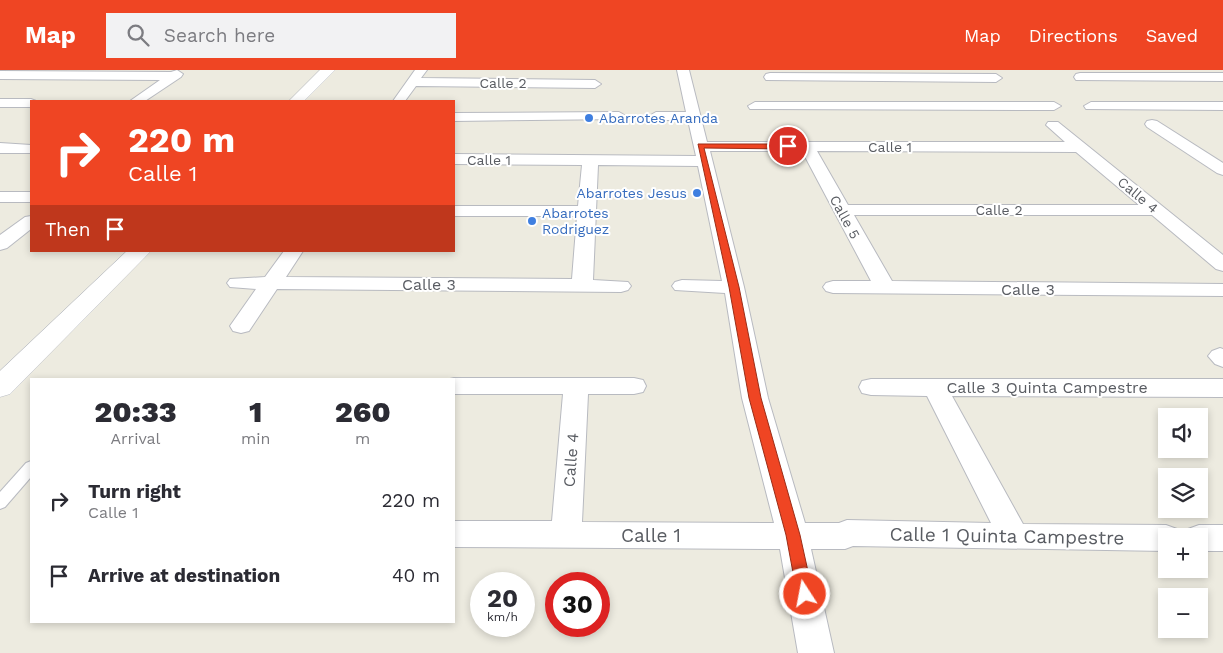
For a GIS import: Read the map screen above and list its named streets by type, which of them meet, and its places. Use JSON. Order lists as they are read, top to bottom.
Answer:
{
  "streets": {
    "street": [
      "Calle 2",
      "Calle 1",
      "Calle 4",
      "Calle 5",
      "Calle 3",
      "Calle 3 Quinta Campestre",
      "Calle 1 Quinta Campestre"
    ]
  },
  "crossings": [
    ["Calle 2", "Calle 4"],
    ["Calle 2", "Calle 5"],
    ["Calle 1", "Calle 4"],
    ["Calle 1", "Calle 5"],
    ["Calle 1", "Calle 1 Quinta Campestre"],
    ["Calle 5", "Calle 3"]
  ],
  "places": ["Abarrotes Aranda", "Abarrotes Jesus", "Abarrotes Rodriguez"],
  "page": {
    "header": "Map",
    "search": "Search here",
    "nav": ["Map", "Directions", "Saved"],
    "turn": ["220 m", "Calle 1"],
    "then": "Then",
    "eta": [
      "20:33",
      "Arrival",
      "1",
      "min",
      "260",
      "m"
    ],
    "map_buttons": ["+", "−"],
    "list": [
      {
        "name": "Turn right",
        "note": "Calle 1",
        "value": "220 m"
      },
      {
        "name": "Arrive at destination",
        "value": "40 m"
      }
    ],
    "speed": "20 km/h",
    "limit": "30"
  }
}
